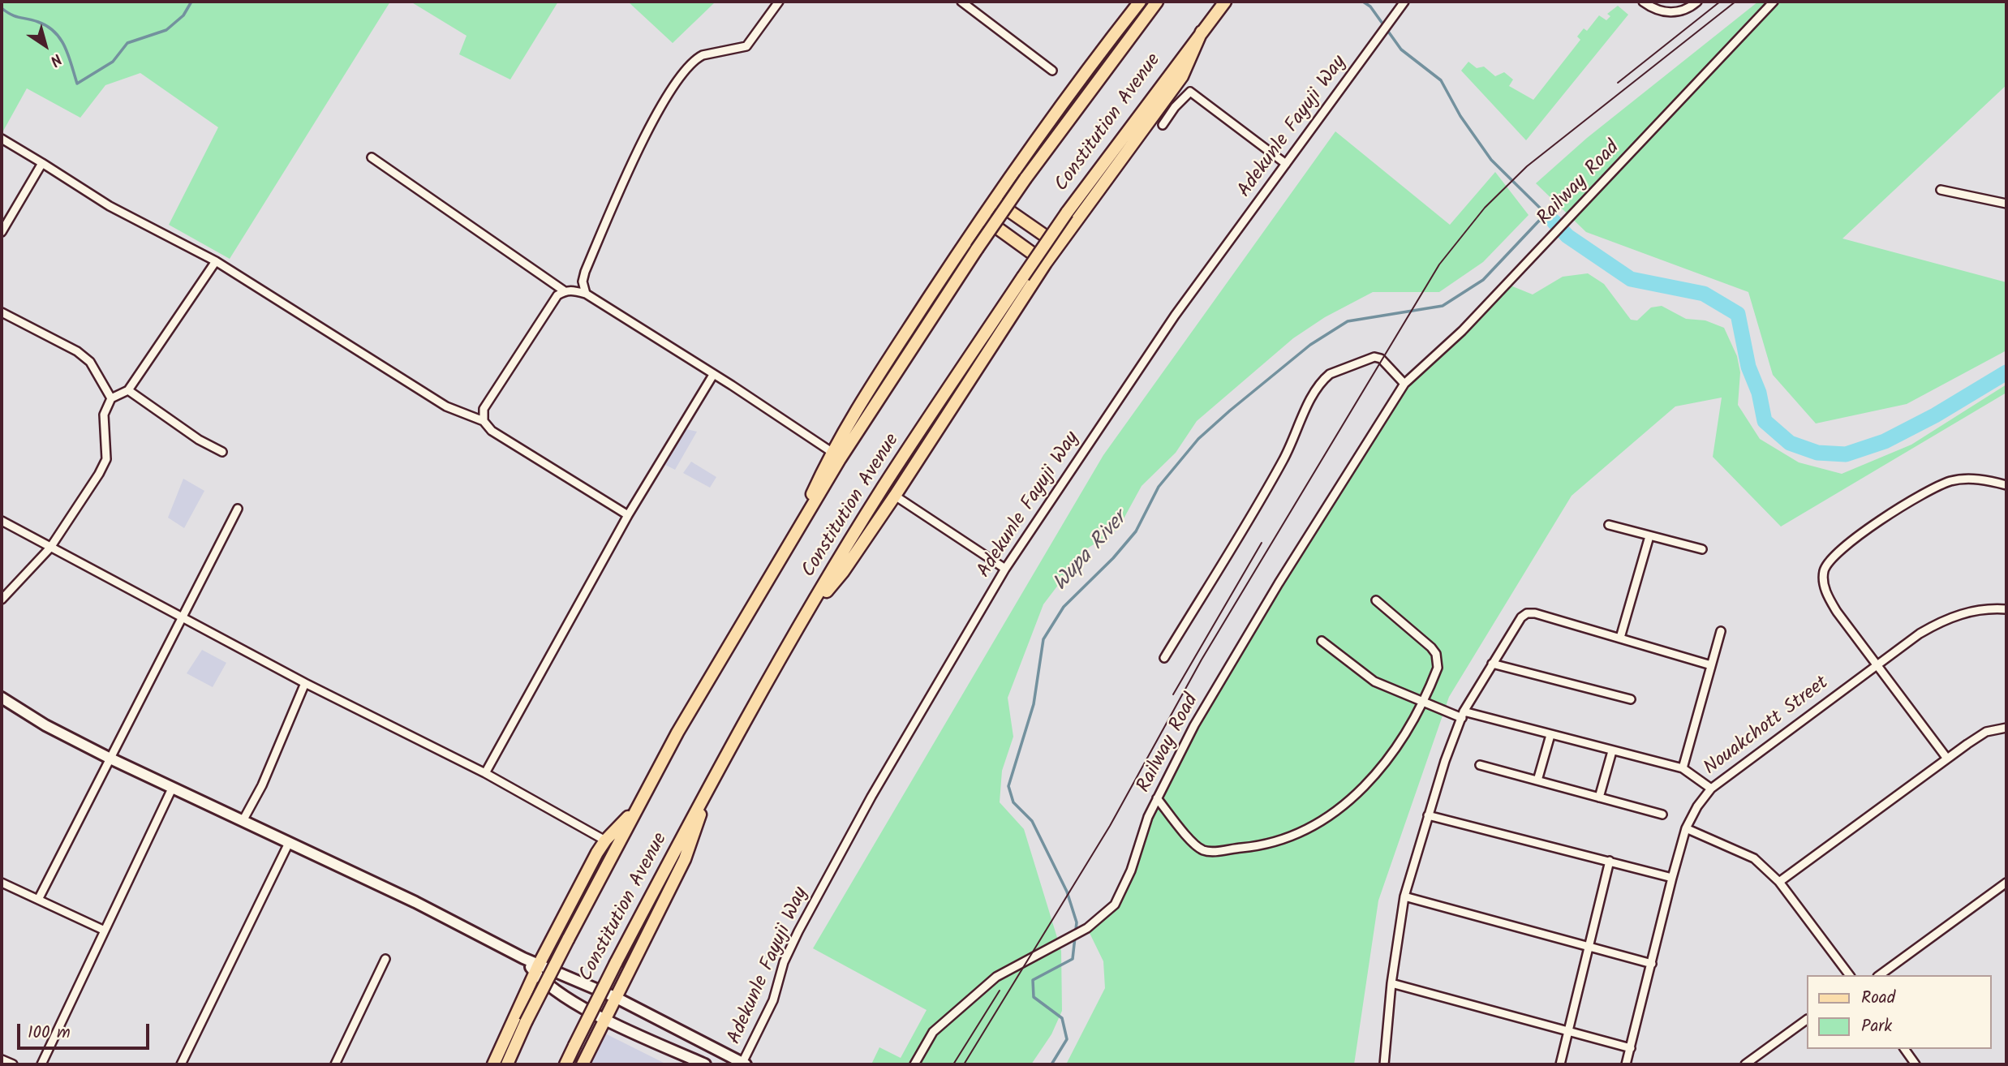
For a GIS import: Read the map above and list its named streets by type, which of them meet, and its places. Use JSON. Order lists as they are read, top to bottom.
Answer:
{
  "streets": {
    "main road": ["Constitution Avenue"],
    "street": ["Adekunle Fayuji Way", "Railway Road", "Nouakchott Street"]
  },
  "water": ["Wupa River"],
  "legend": ["Road", "Park"],
  "scale_bar": "100 m",
  "north": "bottom right"
}
